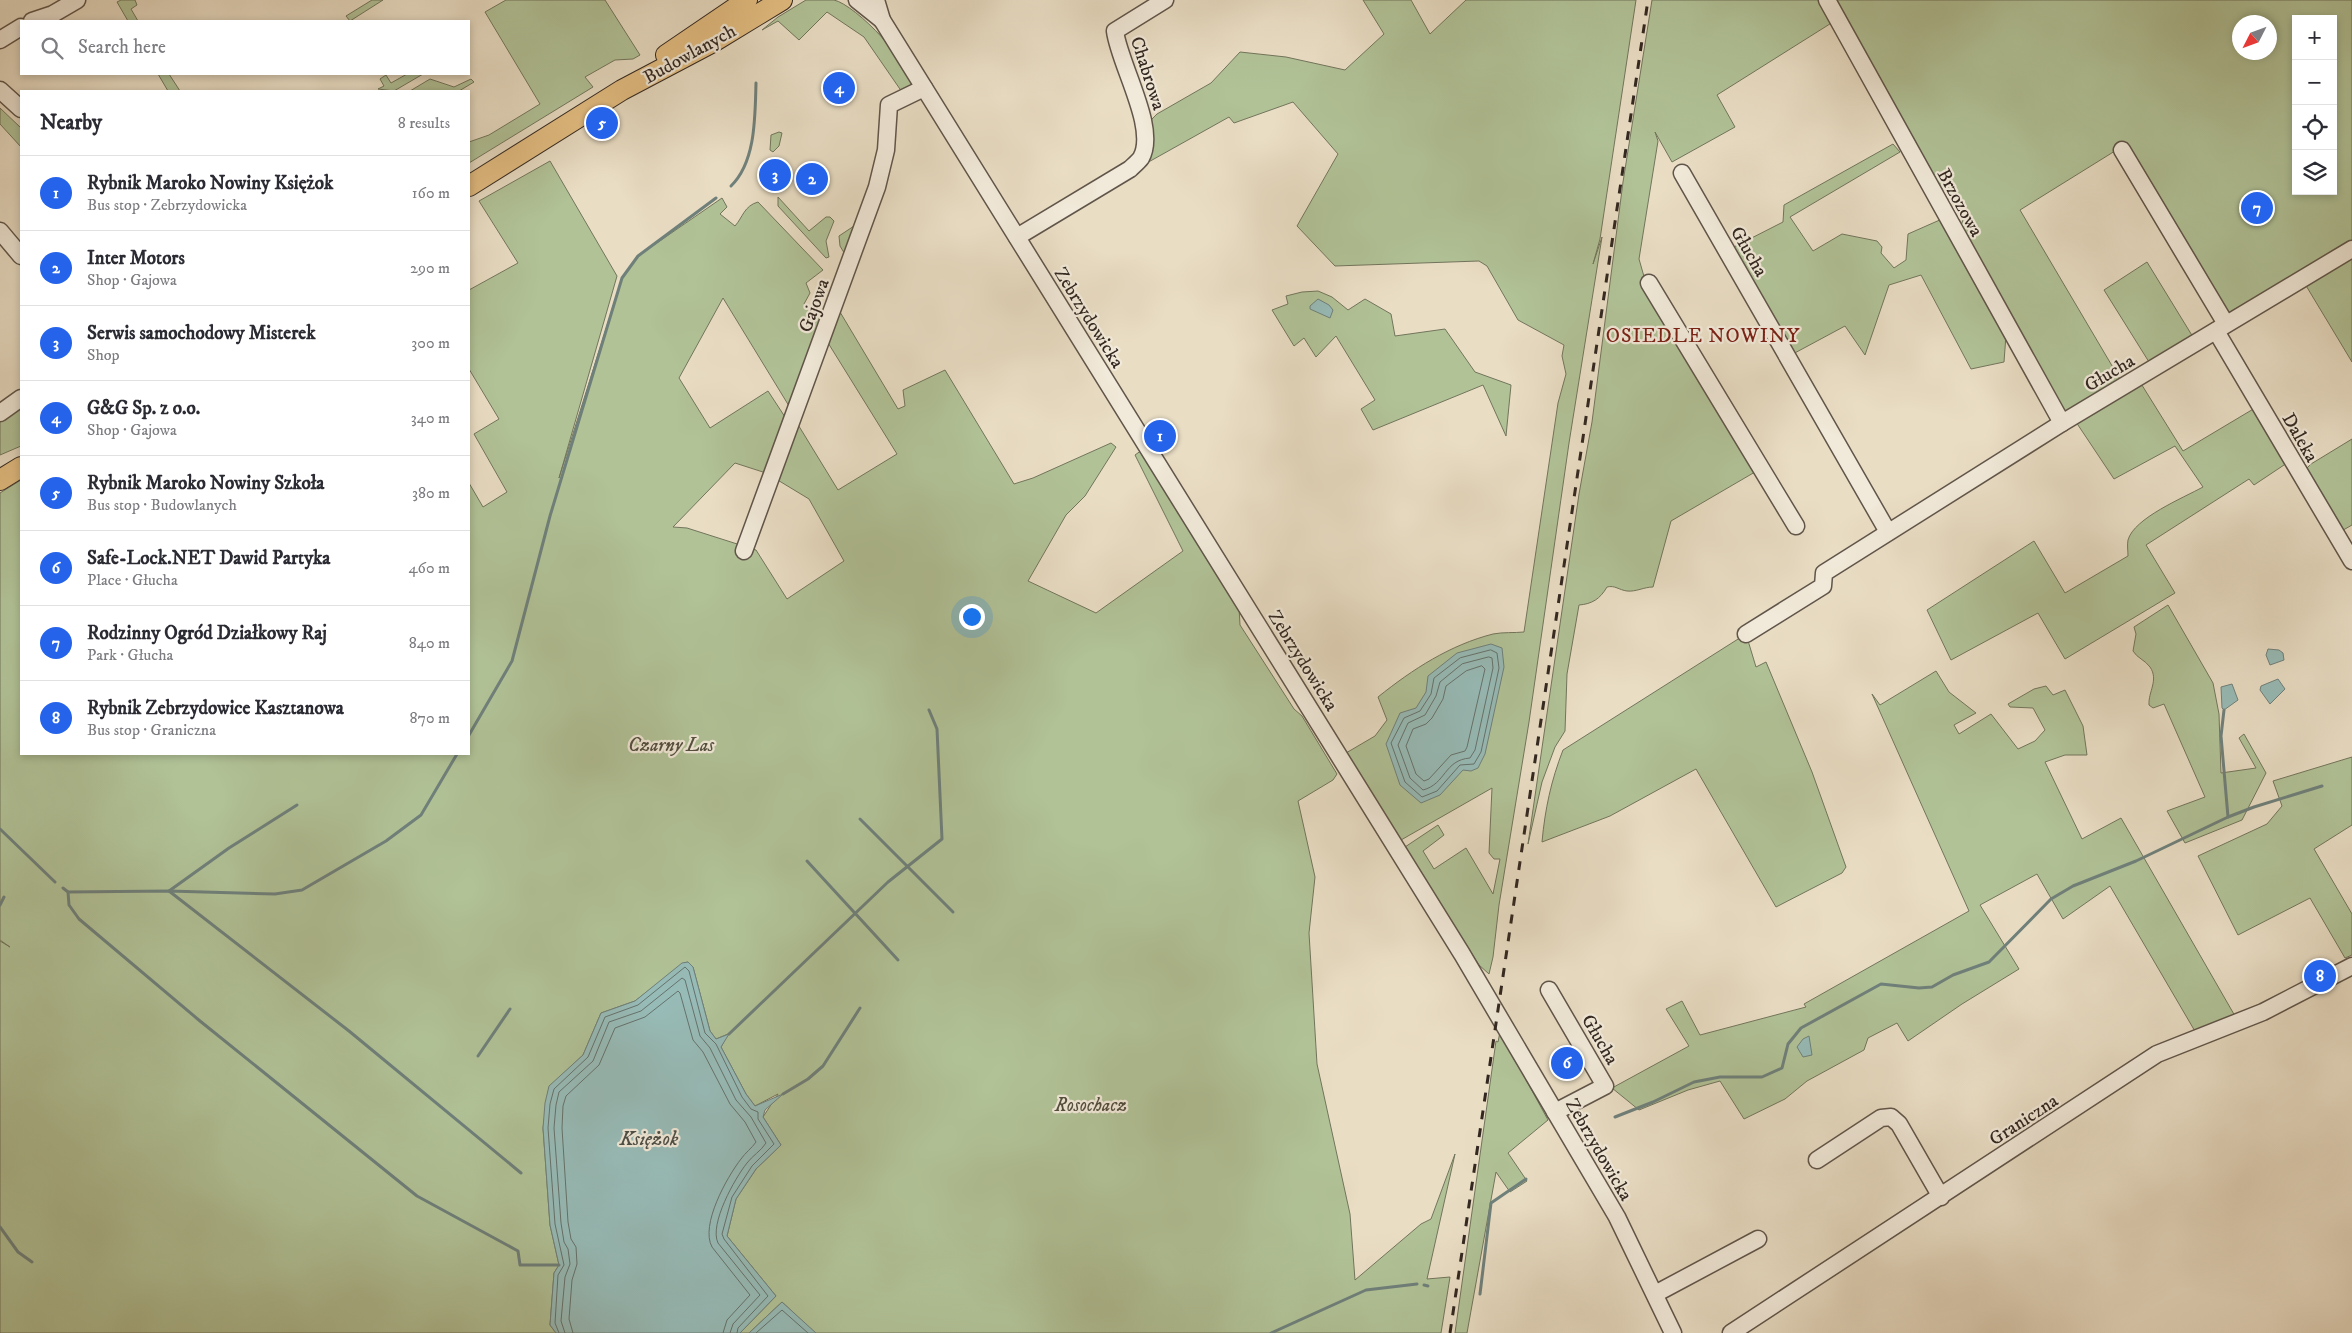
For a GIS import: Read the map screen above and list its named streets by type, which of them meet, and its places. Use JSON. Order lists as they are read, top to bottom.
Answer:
{
  "streets": {
    "main road": ["Budowlanych"],
    "street": [
      "Chabrowa",
      "Brzozowa",
      "Głucha",
      "Gajowa",
      "Zebrzydowicka",
      "Daleka",
      "Graniczna"
    ]
  },
  "crossings": [
    ["Chabrowa", "Zebrzydowicka"],
    ["Brzozowa", "Głucha"],
    ["Głucha", "Zebrzydowicka"],
    ["Głucha", "Daleka"],
    ["Gajowa", "Zebrzydowicka"]
  ],
  "districts": ["OSIEDLE NOWINY"],
  "water": ["Księżok"],
  "parks": ["Czarny Las", "Rosochacz"],
  "north": "bottom left",
  "page": {
    "map_buttons": ["+", "−"],
    "search": "Search here",
    "pins": [
      "4",
      "5",
      "3",
      "2",
      "7",
      "1",
      "8",
      "6"
    ],
    "heading": ["Nearby", "8 results"],
    "list": [
      {
        "mark": "1",
        "name": "Rybnik Maroko Nowiny Księżok",
        "note": "Bus stop · Zebrzydowicka",
        "value": "160 m"
      },
      {
        "mark": "2",
        "name": "Inter Motors",
        "note": "Shop · Gajowa",
        "value": "290 m"
      },
      {
        "mark": "3",
        "name": "Serwis samochodowy Misterek",
        "note": "Shop",
        "value": "300 m"
      },
      {
        "mark": "4",
        "name": "G&G Sp. z o.o.",
        "note": "Shop · Gajowa",
        "value": "340 m"
      },
      {
        "mark": "5",
        "name": "Rybnik Maroko Nowiny Szkoła",
        "note": "Bus stop · Budowlanych",
        "value": "380 m"
      },
      {
        "mark": "6",
        "name": "Safe-Lock.NET Dawid Partyka",
        "note": "Place · Głucha",
        "value": "460 m"
      },
      {
        "mark": "7",
        "name": "Rodzinny Ogród Działkowy Raj",
        "note": "Park · Głucha",
        "value": "840 m"
      },
      {
        "mark": "8",
        "name": "Rybnik Zebrzydowice Kasztanowa",
        "note": "Bus stop · Graniczna",
        "value": "870 m"
      }
    ]
  }
}
